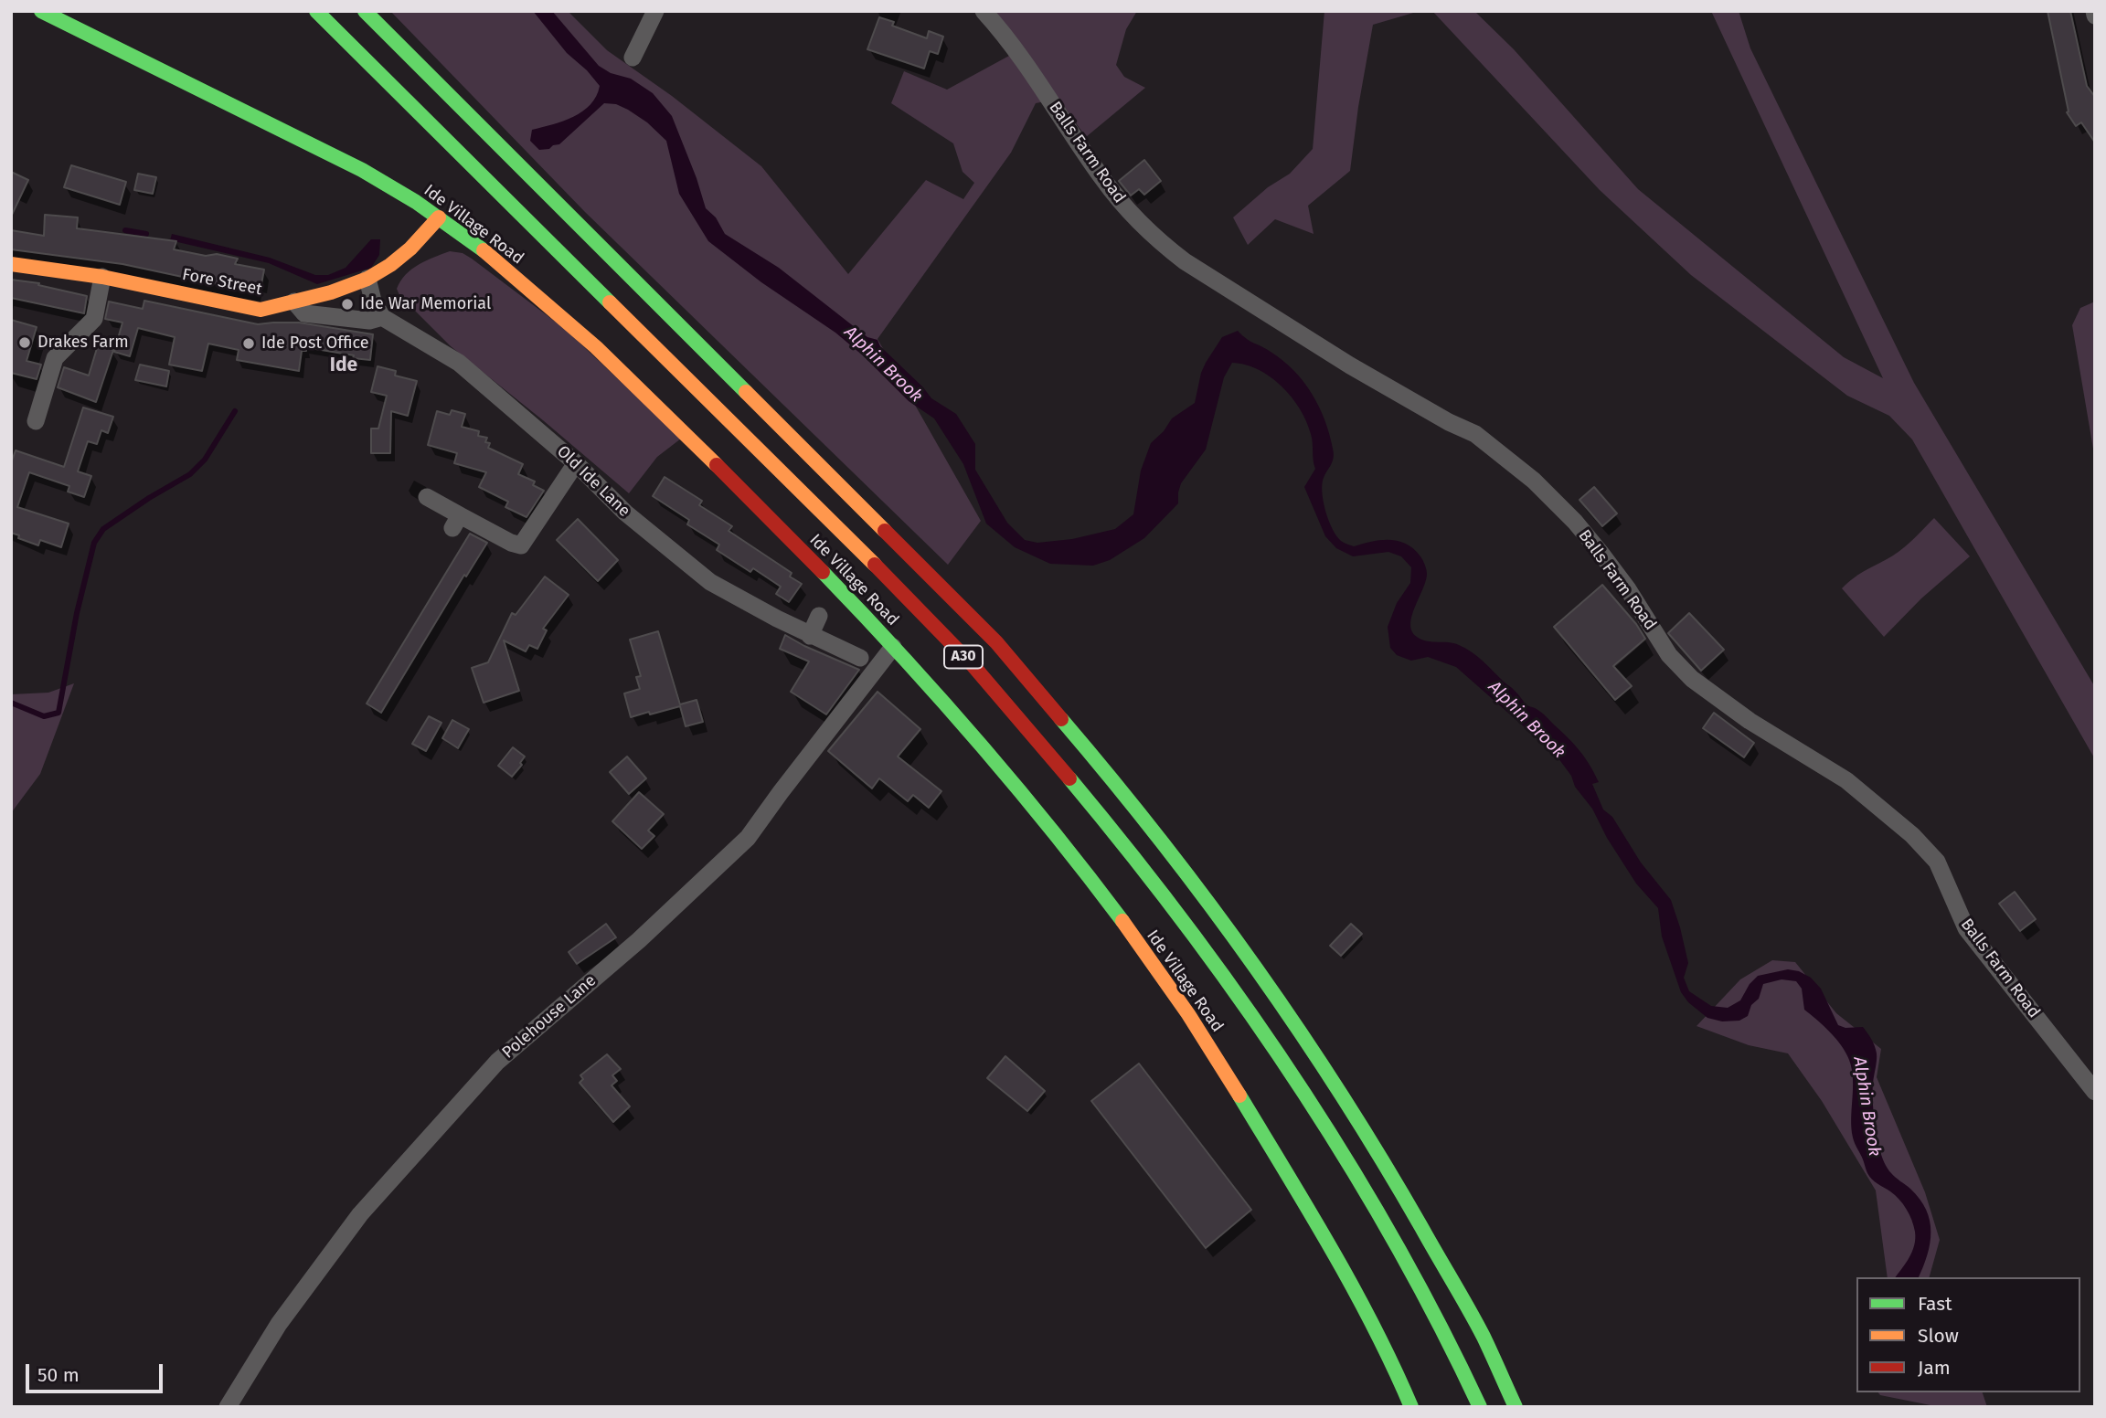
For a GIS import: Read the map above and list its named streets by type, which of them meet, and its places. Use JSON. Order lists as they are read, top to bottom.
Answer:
{
  "streets": {
    "main road": ["Ide Village Road", "Fore Street", "A30"],
    "street": ["Balls Farm Road", "Old Ide Lane", "Polehouse Lane"]
  },
  "crossings": [
    ["Ide Village Road", "Fore Street"],
    ["Ide Village Road", "Polehouse Lane"]
  ],
  "districts": ["Ide"],
  "water": ["Alphin Brook"],
  "places": ["Ide War Memorial", "Drakes Farm", "Ide Post Office"],
  "legend": ["Fast", "Slow", "Jam"],
  "scale_bar": "50 m"
}
